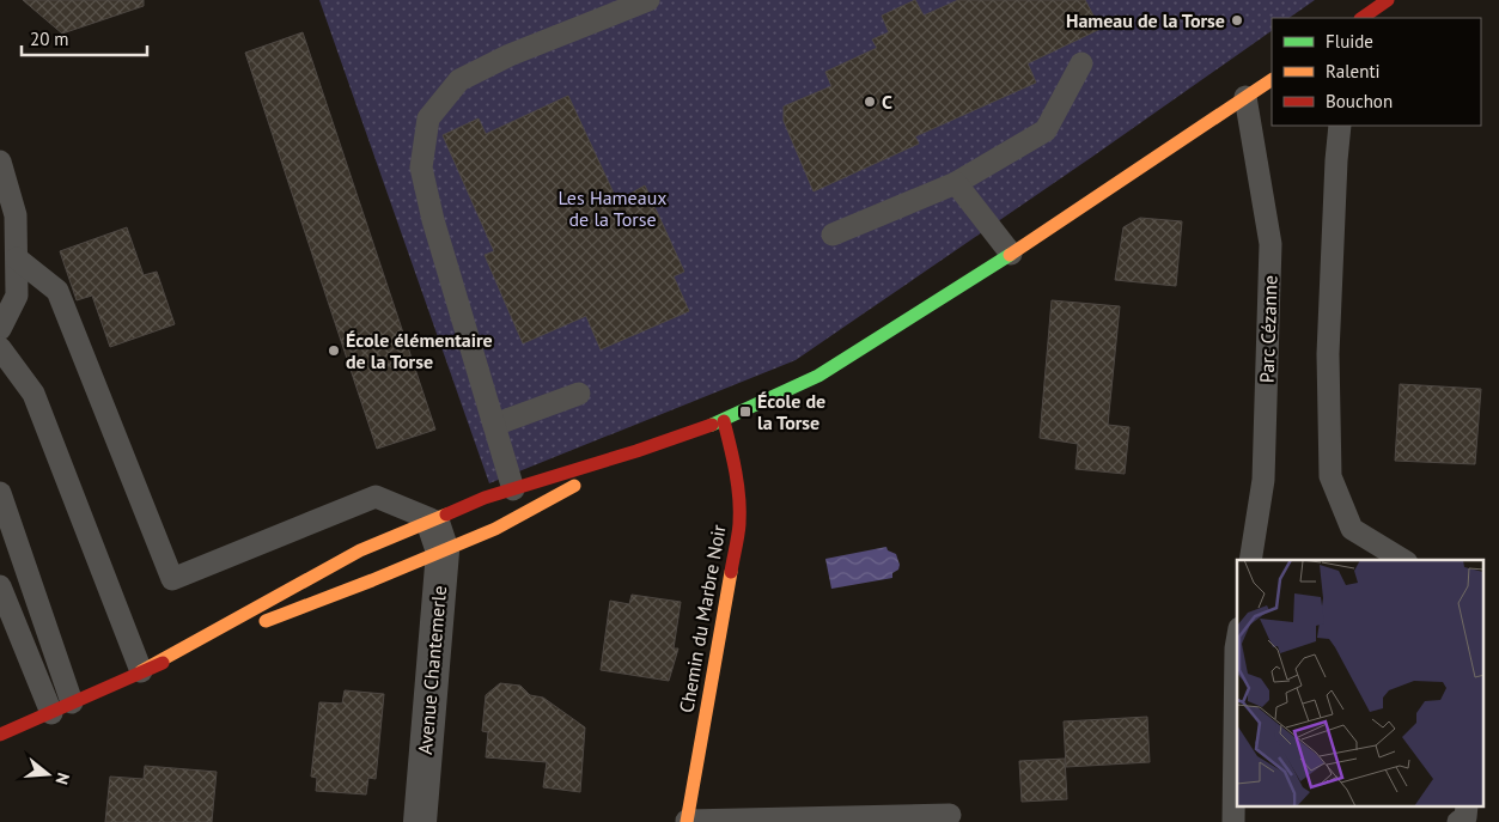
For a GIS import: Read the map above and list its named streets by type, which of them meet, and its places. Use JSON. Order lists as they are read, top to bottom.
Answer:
{
  "streets": {
    "street": ["Chemin du Marbre Noir", "Avenue Chantemerle"],
    "lane": ["Parc Cézanne"]
  },
  "parks": ["Les Hameaux de la Torse"],
  "places": {
    "other": ["Hameau de la Torse", "C", "École élémentaire de la Torse"],
    "transit": ["École de la Torse"]
  },
  "legend": ["Fluide", "Ralenti", "Bouchon"],
  "scale_bar": "20 m",
  "north": "right"
}
